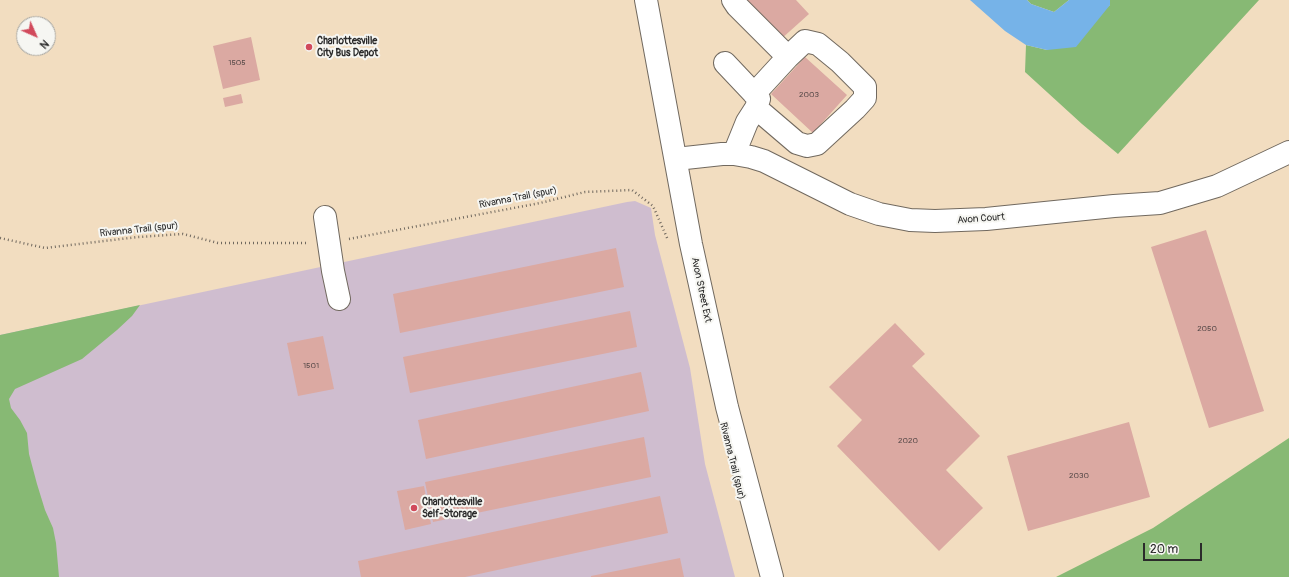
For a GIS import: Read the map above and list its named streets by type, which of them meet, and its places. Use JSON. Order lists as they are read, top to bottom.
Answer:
{
  "streets": {
    "street": ["Avon Court", "Avon Street Ext"],
    "path": ["Rivanna Trail (spur)"]
  },
  "crossings": [
    ["Avon Court", "Avon Street Ext"]
  ],
  "places": ["Charlottesville City Bus Depot", "Charlottesville Self-Storage"],
  "house_numbers": [
    "1505",
    "2003",
    "2050",
    "1501",
    "2020",
    "2030"
  ],
  "scale_bar": "20 m",
  "north": "bottom right"
}
